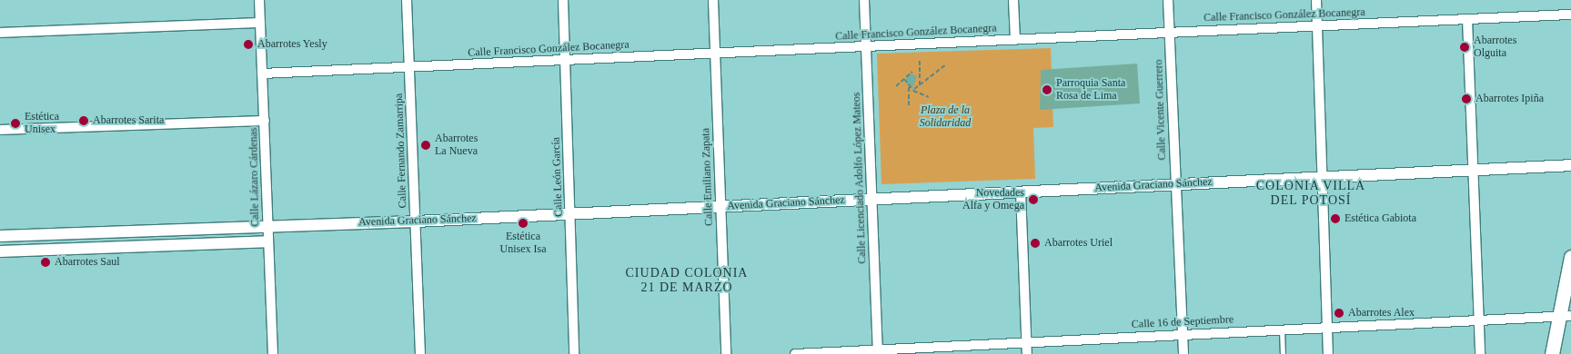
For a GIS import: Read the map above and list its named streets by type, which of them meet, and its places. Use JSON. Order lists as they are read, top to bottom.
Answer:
{
  "streets": {
    "street": [
      "Calle Francisco González Bocanegra",
      "Calle Vicente Guerrero",
      "Calle Fernando Zamarripa",
      "Calle Lázaro Cárdenas",
      "Calle León García",
      "Calle Emiliano Zapata",
      "Calle Licenciado Adolfo López Mateos",
      "Avenida Graciano Sánchez",
      "Calle 16 de Septiembre"
    ]
  },
  "crossings": [
    ["Calle Francisco González Bocanegra", "Calle Vicente Guerrero"],
    ["Calle Francisco González Bocanegra", "Calle Fernando Zamarripa"],
    ["Calle Francisco González Bocanegra", "Calle Lázaro Cárdenas"],
    ["Calle Francisco González Bocanegra", "Calle León García"],
    ["Calle Francisco González Bocanegra", "Calle Emiliano Zapata"],
    ["Calle Francisco González Bocanegra", "Calle Licenciado Adolfo López Mateos"],
    ["Calle Vicente Guerrero", "Avenida Graciano Sánchez"],
    ["Calle Vicente Guerrero", "Calle 16 de Septiembre"],
    ["Calle Fernando Zamarripa", "Avenida Graciano Sánchez"],
    ["Calle Lázaro Cárdenas", "Avenida Graciano Sánchez"],
    ["Calle León García", "Avenida Graciano Sánchez"],
    ["Calle Emiliano Zapata", "Avenida Graciano Sánchez"],
    ["Calle Licenciado Adolfo López Mateos", "Avenida Graciano Sánchez"],
    ["Calle Licenciado Adolfo López Mateos", "Calle 16 de Septiembre"]
  ],
  "districts": ["COLONIA VILLA DEL POTOSÍ", "CIUDAD COLONIA 21 DE MARZO"],
  "parks": ["Plaza de la Solidaridad"],
  "places": [
    "Abarrotes Yesly",
    "Abarrotes Olguita",
    "Parroquia Santa Rosa de Lima",
    "Abarrotes Ipiña",
    "Abarrotes Sarita",
    "Estética Unisex",
    "Abarrotes La Nueva",
    "Novedades Alfa y Omega",
    "Estética Gabiota",
    "Estética Unisex Isa",
    "Abarrotes Uriel",
    "Abarrotes Saul",
    "Abarrotes Alex"
  ]
}
